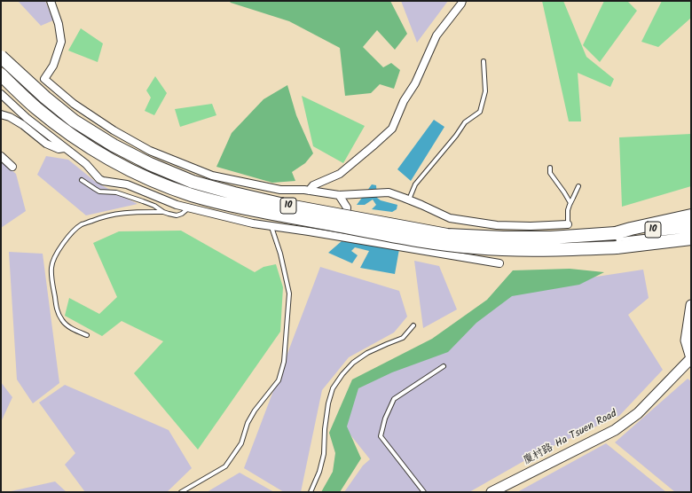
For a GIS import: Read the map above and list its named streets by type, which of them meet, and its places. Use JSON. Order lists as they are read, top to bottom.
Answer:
{
  "streets": {
    "highway": ["10"],
    "street": ["廈村路 Ha Tsuen Road"]
  }
}
